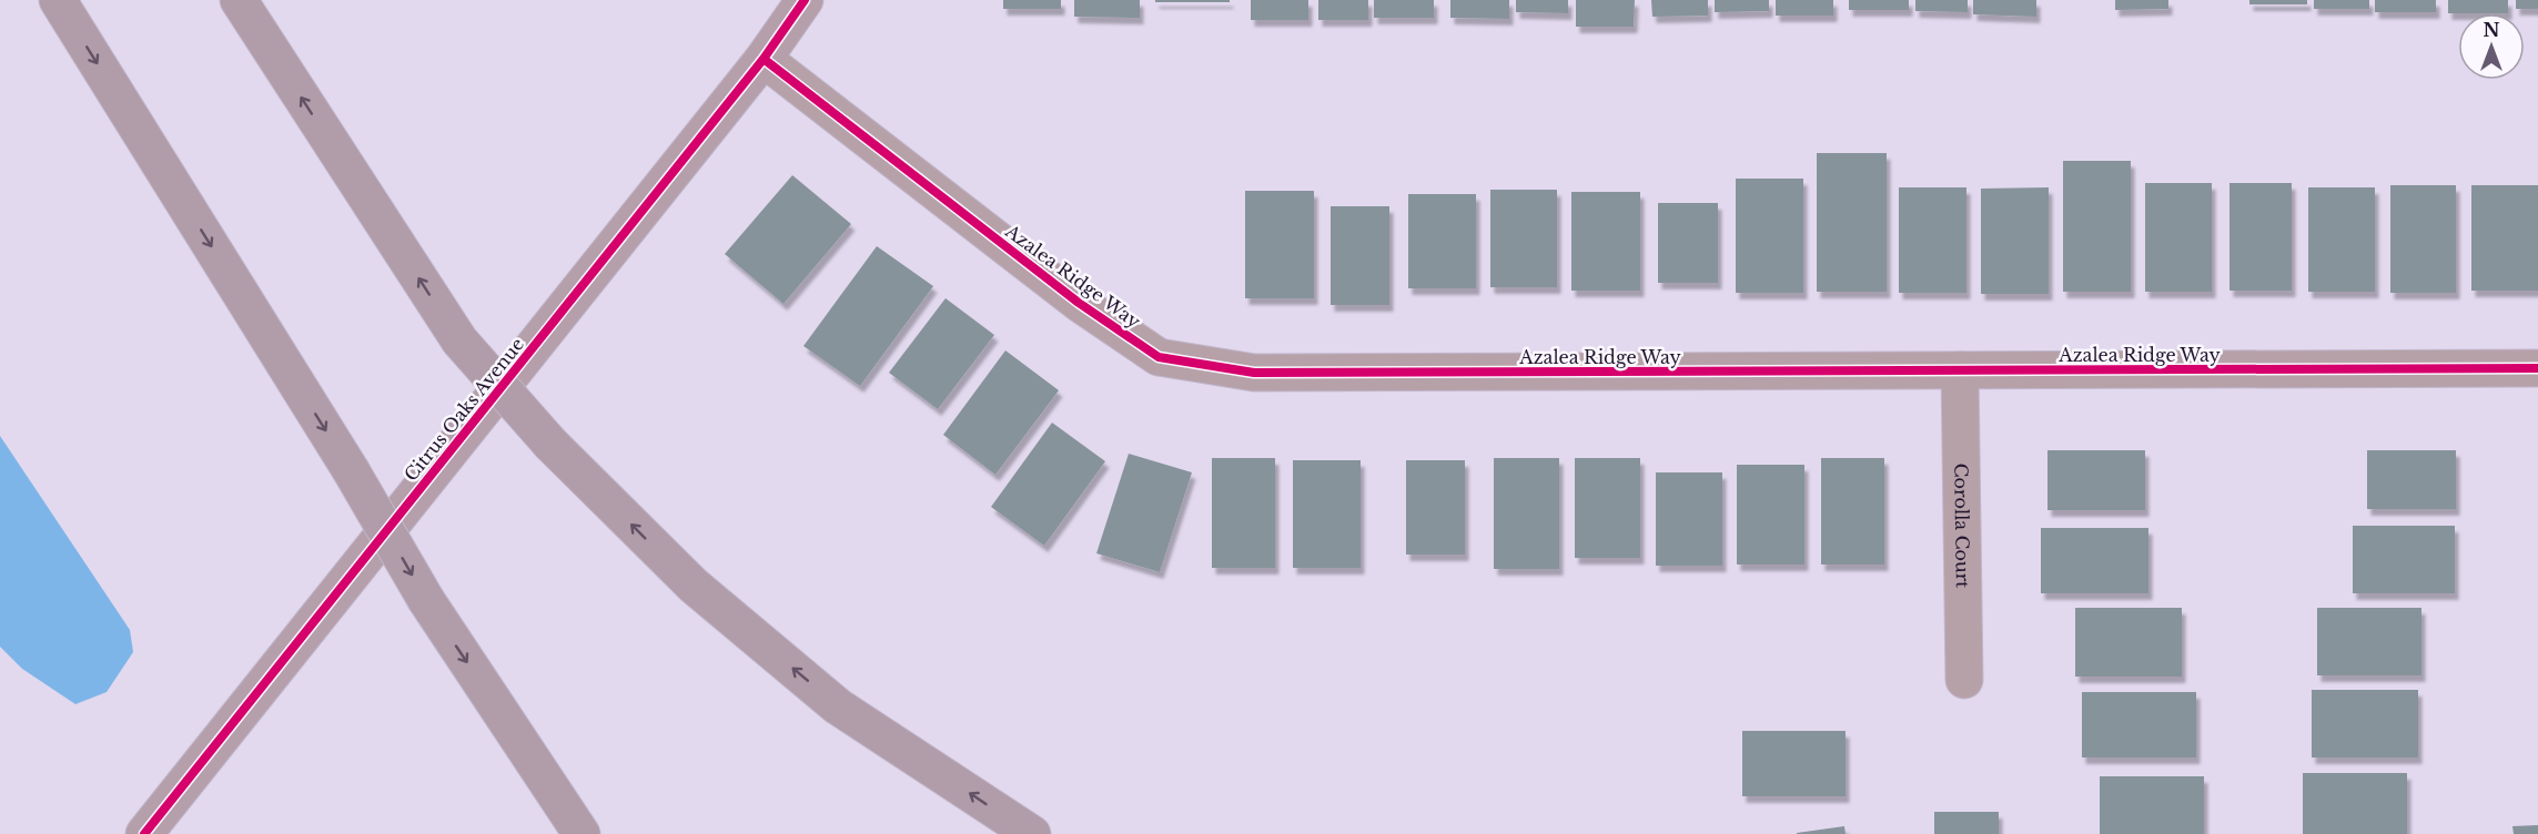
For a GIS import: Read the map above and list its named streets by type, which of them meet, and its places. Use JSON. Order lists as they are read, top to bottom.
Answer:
{
  "streets": {
    "street": ["Azalea Ridge Way", "Citrus Oaks Avenue", "Corolla Court"]
  },
  "crossings": [
    ["Azalea Ridge Way", "Citrus Oaks Avenue"],
    ["Azalea Ridge Way", "Corolla Court"]
  ],
  "north": "top"
}
